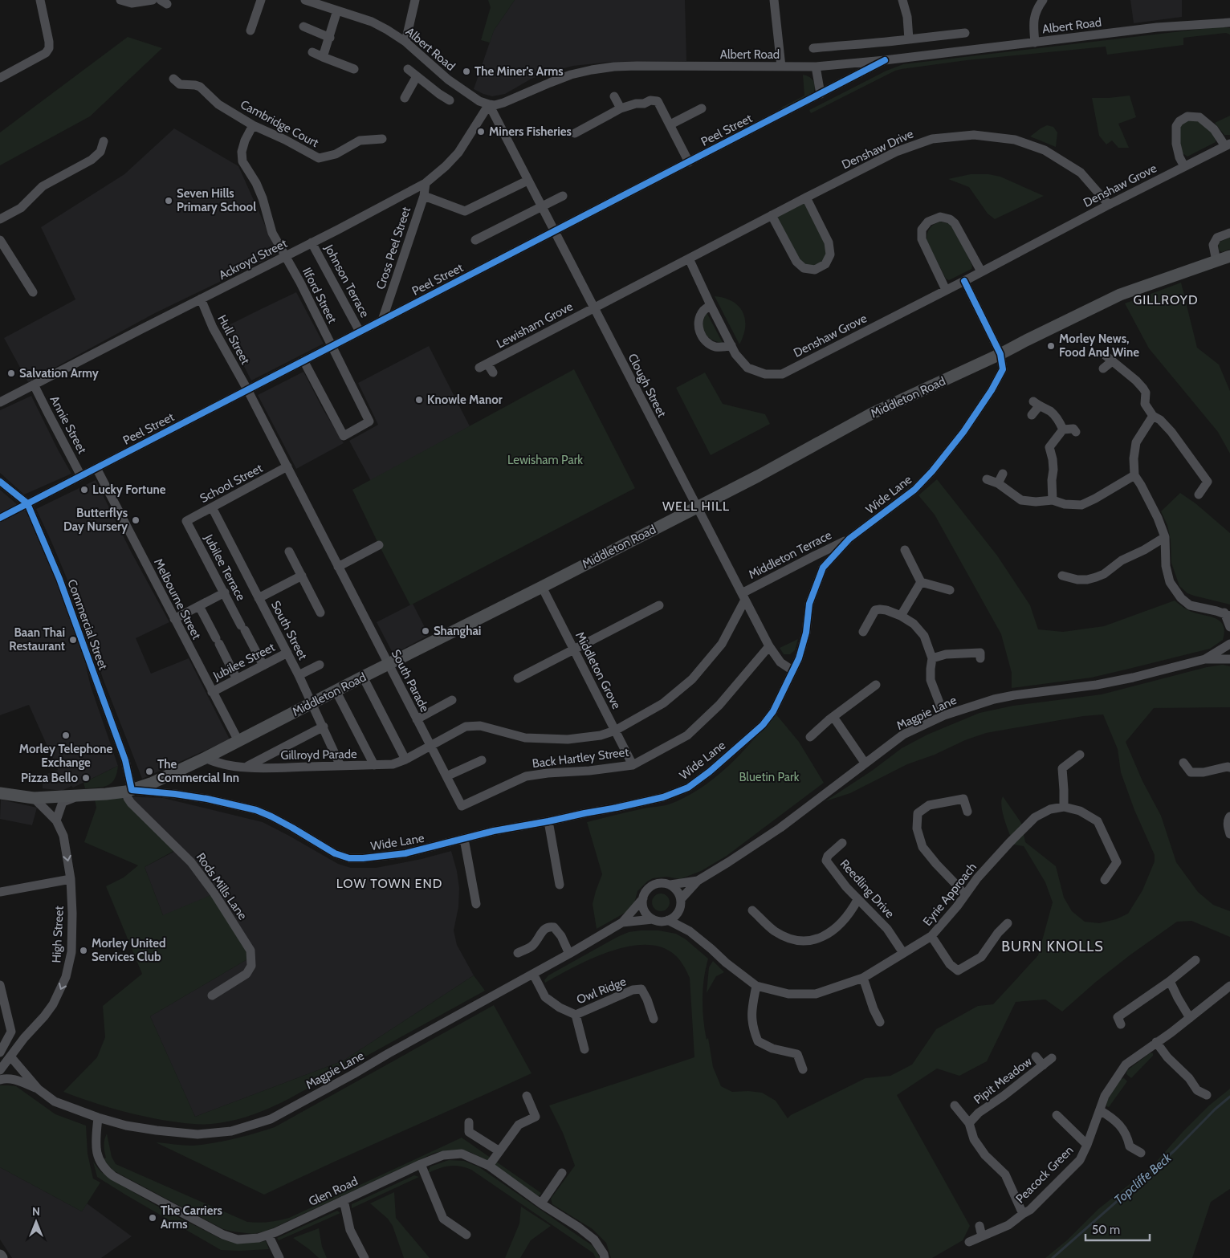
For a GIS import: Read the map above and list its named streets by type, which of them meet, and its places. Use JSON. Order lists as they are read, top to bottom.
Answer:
{
  "streets": {
    "main road": ["Middleton Road"],
    "street": [
      "Albert Road",
      "Cambridge Court",
      "Peel Street",
      "Denshaw Drive",
      "Denshaw Grove",
      "Cross Peel Street",
      "Ackroyd Street",
      "Johnson Terrace",
      "Ilford Street",
      "Lewisham Grove",
      "Hull Street",
      "Clough Street",
      "Annie Street",
      "School Street",
      "Wide Lane",
      "Middleton Terrace",
      "Jubilee Terrace",
      "Melbourne Street",
      "Commercial Street",
      "South Street",
      "Jubilee Street",
      "Middleton Grove",
      "South Parade",
      "Magpie Lane",
      "Gillroyd Parade",
      "Back Hartley Street",
      "Rods Mills Lane",
      "Reedling Drive",
      "Eyrie Approach",
      "High Street",
      "Owl Ridge",
      "Pipit Meadow",
      "Peacock Green",
      "Glen Road"
    ]
  },
  "crossings": [
    ["Albert Road", "Peel Street"],
    ["Albert Road", "Ackroyd Street"],
    ["Albert Road", "Clough Street"],
    ["Cambridge Court", "Ilford Street"],
    ["Peel Street", "Cross Peel Street"],
    ["Peel Street", "Johnson Terrace"],
    ["Peel Street", "Ilford Street"],
    ["Peel Street", "Hull Street"],
    ["Peel Street", "Clough Street"],
    ["Peel Street", "Annie Street"],
    ["Peel Street", "Melbourne Street"],
    ["Peel Street", "Commercial Street"],
    ["Peel Street", "South Parade"],
    ["Denshaw Drive", "Denshaw Grove"],
    ["Denshaw Drive", "Lewisham Grove"],
    ["Denshaw Drive", "Clough Street"],
    ["Denshaw Grove", "Wide Lane"],
    ["Cross Peel Street", "Ackroyd Street"],
    ["Ackroyd Street", "Johnson Terrace"],
    ["Ackroyd Street", "Ilford Street"],
    ["Ackroyd Street", "Hull Street"],
    ["Ackroyd Street", "Clough Street"],
    ["Ackroyd Street", "Annie Street"],
    ["Lewisham Grove", "Clough Street"],
    ["Hull Street", "South Parade"],
    ["Clough Street", "Middleton Road"],
    ["Clough Street", "Wide Lane"],
    ["Clough Street", "Middleton Terrace"],
    ["Clough Street", "Gillroyd Parade"],
    ["Clough Street", "Back Hartley Street"],
    ["Middleton Road", "Wide Lane"],
    ["Middleton Road", "Melbourne Street"],
    ["Middleton Road", "Commercial Street"],
    ["Middleton Road", "South Street"],
    ["Middleton Road", "Middleton Grove"],
    ["Middleton Road", "South Parade"],
    ["Middleton Road", "Gillroyd Parade"],
    ["Middleton Road", "Rods Mills Lane"],
    ["Middleton Road", "High Street"],
    ["School Street", "Jubilee Terrace"],
    ["School Street", "South Street"],
    ["School Street", "South Parade"],
    ["Wide Lane", "Middleton Terrace"],
    ["Wide Lane", "Commercial Street"],
    ["Wide Lane", "Rods Mills Lane"],
    ["Middleton Terrace", "Gillroyd Parade"],
    ["Jubilee Terrace", "Jubilee Street"],
    ["Melbourne Street", "Jubilee Street"],
    ["Commercial Street", "Rods Mills Lane"],
    ["South Street", "Jubilee Street"],
    ["South Street", "Gillroyd Parade"],
    ["Middleton Grove", "Gillroyd Parade"],
    ["Middleton Grove", "Back Hartley Street"],
    ["South Parade", "Gillroyd Parade"],
    ["South Parade", "Back Hartley Street"],
    ["Magpie Lane", "Eyrie Approach"],
    ["Magpie Lane", "High Street"],
    ["Magpie Lane", "Owl Ridge"],
    ["Magpie Lane", "Glen Road"],
    ["Reedling Drive", "Eyrie Approach"]
  ],
  "one_way": ["High Street"],
  "districts": [
    "GILLROYD",
    "WELL HILL",
    "LOW TOWN END",
    "BURN KNOLLS"
  ],
  "water": ["Topcliffe Beck"],
  "parks": ["Lewisham Park", "Bluetin Park"],
  "places": [
    "The Miner's Arms",
    "Miners Fisheries",
    "Seven Hills Primary School",
    "Morley News, Food And Wine",
    "Salvation Army",
    "Knowle Manor",
    "Lucky Fortune",
    "Butterflys Day Nursery",
    "Shanghai",
    "Baan Thai Restaurant",
    "Morley Telephone Exchange",
    "The Commercial Inn",
    "Pizza Bello",
    "Morley United Services Club",
    "The Carriers Arms"
  ],
  "scale_bar": "50 m",
  "north": "top"
}
